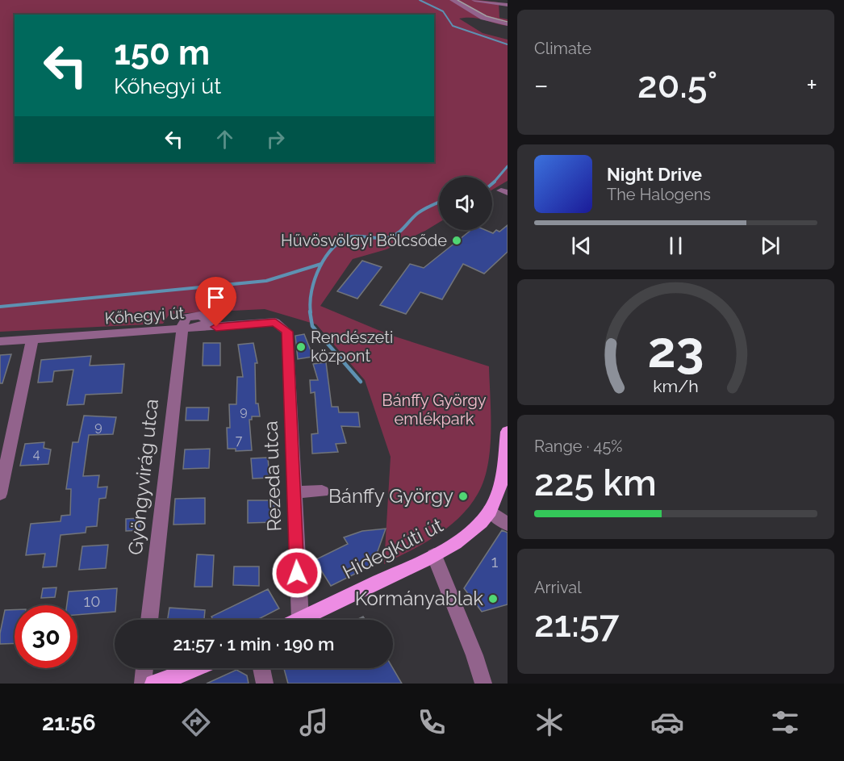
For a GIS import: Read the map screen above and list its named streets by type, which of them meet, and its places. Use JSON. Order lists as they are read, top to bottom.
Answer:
{
  "streets": {
    "main road": ["Hidegkúti út"],
    "street": ["Kőhegyi út", "Rezeda utca", "Gyöngyvirág utca"]
  },
  "crossings": [
    ["Kőhegyi út", "Rezeda utca"],
    ["Kőhegyi út", "Gyöngyvirág utca"],
    ["Rezeda utca", "Hidegkúti út"]
  ],
  "parks": ["Bánffy György emlékpark"],
  "places": [
    "Hűvösvölgyi Bölcsőde",
    "Rendészeti központ",
    "Bánffy György",
    "Kormányablak"
  ],
  "house_numbers": [
    "9",
    "9",
    "7",
    "4",
    "1",
    "10"
  ],
  "page": {
    "tile": [
      "Climate",
      ["Range · 45%", "225 km"],
      ["Arrival", "21:57"]
    ],
    "turn": ["150 m", "Kőhegyi út"],
    "heat": ["−", "20.5°", "+"],
    "song": ["Night Drive", "The Halogens"],
    "limit": "30",
    "trip": "21:57 · 1 min · 190 m",
    "tabs": "21:56",
    "gauge": ["23", "km/h"]
  }
}
